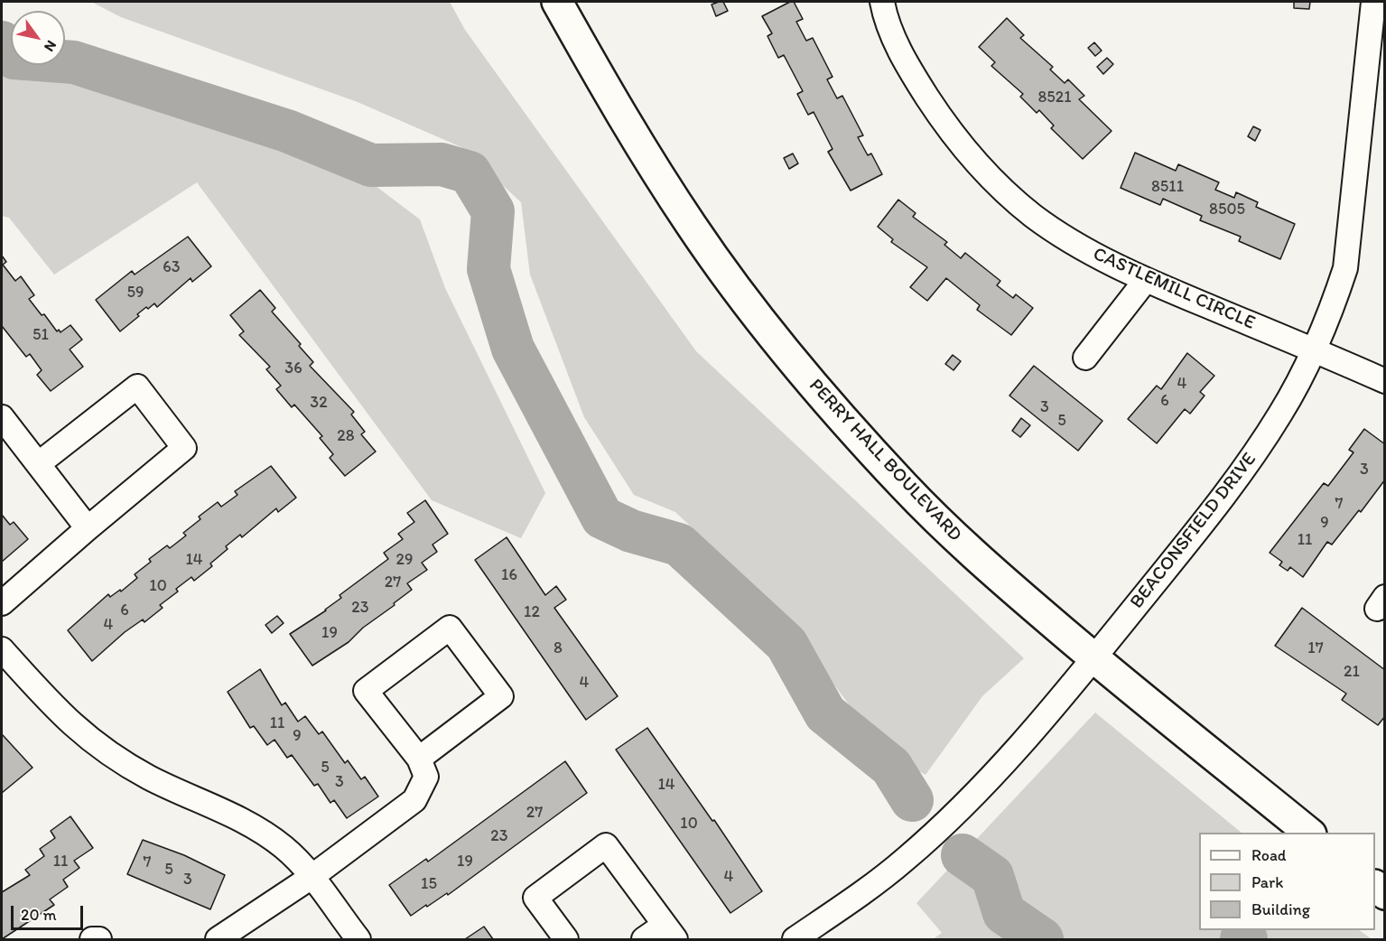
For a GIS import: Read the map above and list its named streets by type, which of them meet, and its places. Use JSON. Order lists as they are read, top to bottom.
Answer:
{
  "streets": {
    "main road": ["PERRY HALL BOULEVARD"],
    "street": ["CASTLEMILL CIRCLE", "BEACONSFIELD DRIVE"]
  },
  "crossings": [
    ["CASTLEMILL CIRCLE", "BEACONSFIELD DRIVE"],
    ["PERRY HALL BOULEVARD", "BEACONSFIELD DRIVE"]
  ],
  "house_numbers": [
    "8521",
    "8511",
    "8505",
    "63",
    "59",
    "51",
    "36",
    "4",
    "6",
    "32",
    "3",
    "5",
    "28",
    "3",
    "7",
    "9",
    "11",
    "14",
    "29",
    "16",
    "27",
    "10",
    "23",
    "6",
    "12",
    "4",
    "19",
    "8",
    "17",
    "21",
    "4",
    "11",
    "9",
    "5",
    "3",
    "14",
    "27",
    "10",
    "23",
    "11",
    "19",
    "7",
    "5",
    "4",
    "3",
    "15"
  ],
  "legend": ["Road", "Park", "Building"],
  "scale_bar": "20 m",
  "north": "bottom right"
}
